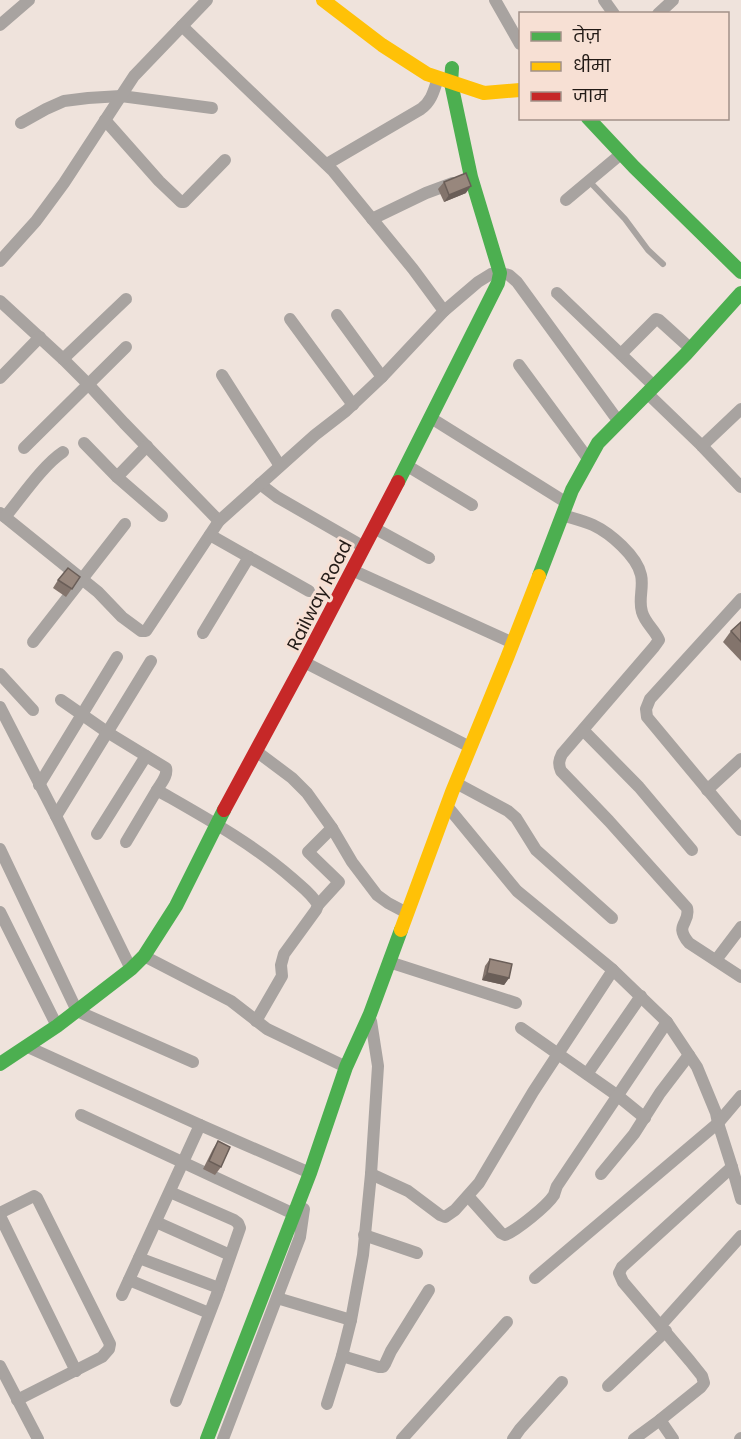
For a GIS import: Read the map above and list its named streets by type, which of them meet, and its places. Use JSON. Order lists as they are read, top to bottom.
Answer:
{
  "streets": {
    "main road": ["Railway Road"]
  },
  "legend": ["तेज़", "धीमा", "जाम"]
}
